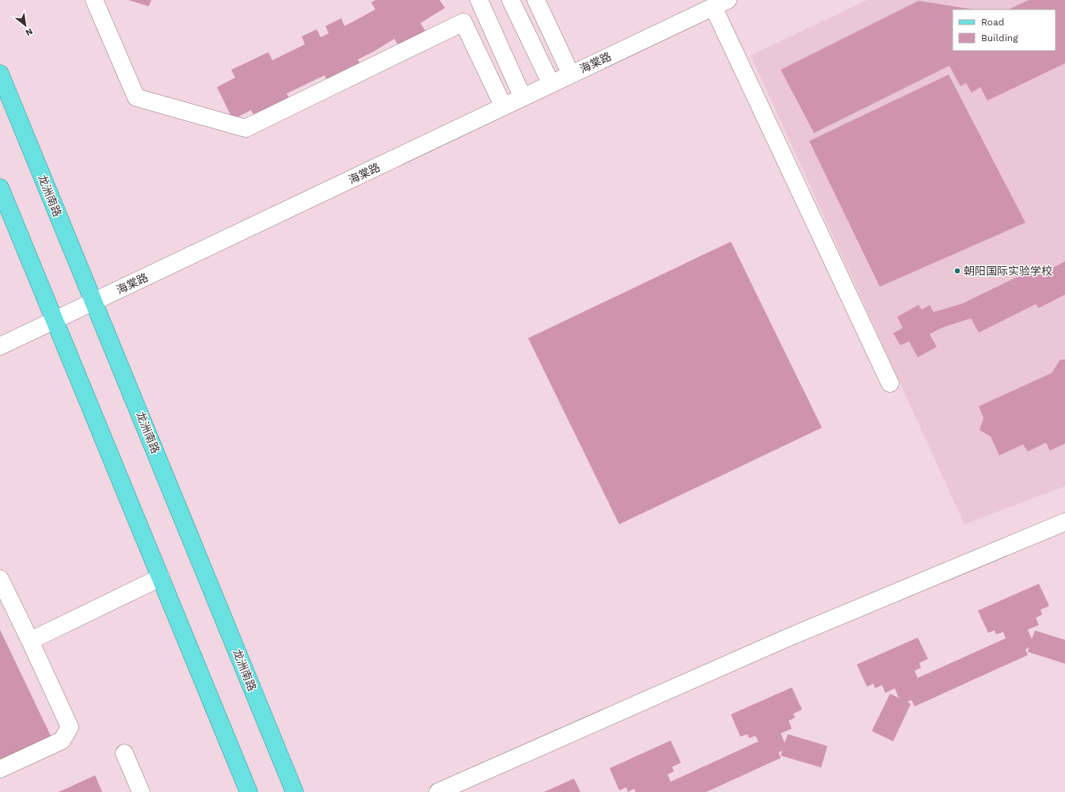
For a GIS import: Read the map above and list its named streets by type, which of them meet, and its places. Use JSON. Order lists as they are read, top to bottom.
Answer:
{
  "streets": {
    "main road": ["龙洲南路"],
    "street": ["海棠路"]
  },
  "crossings": [
    ["海棠路", "龙洲南路"]
  ],
  "places": ["朝阳国际实验学校"],
  "legend": ["Road", "Building"],
  "north": "bottom right"
}
